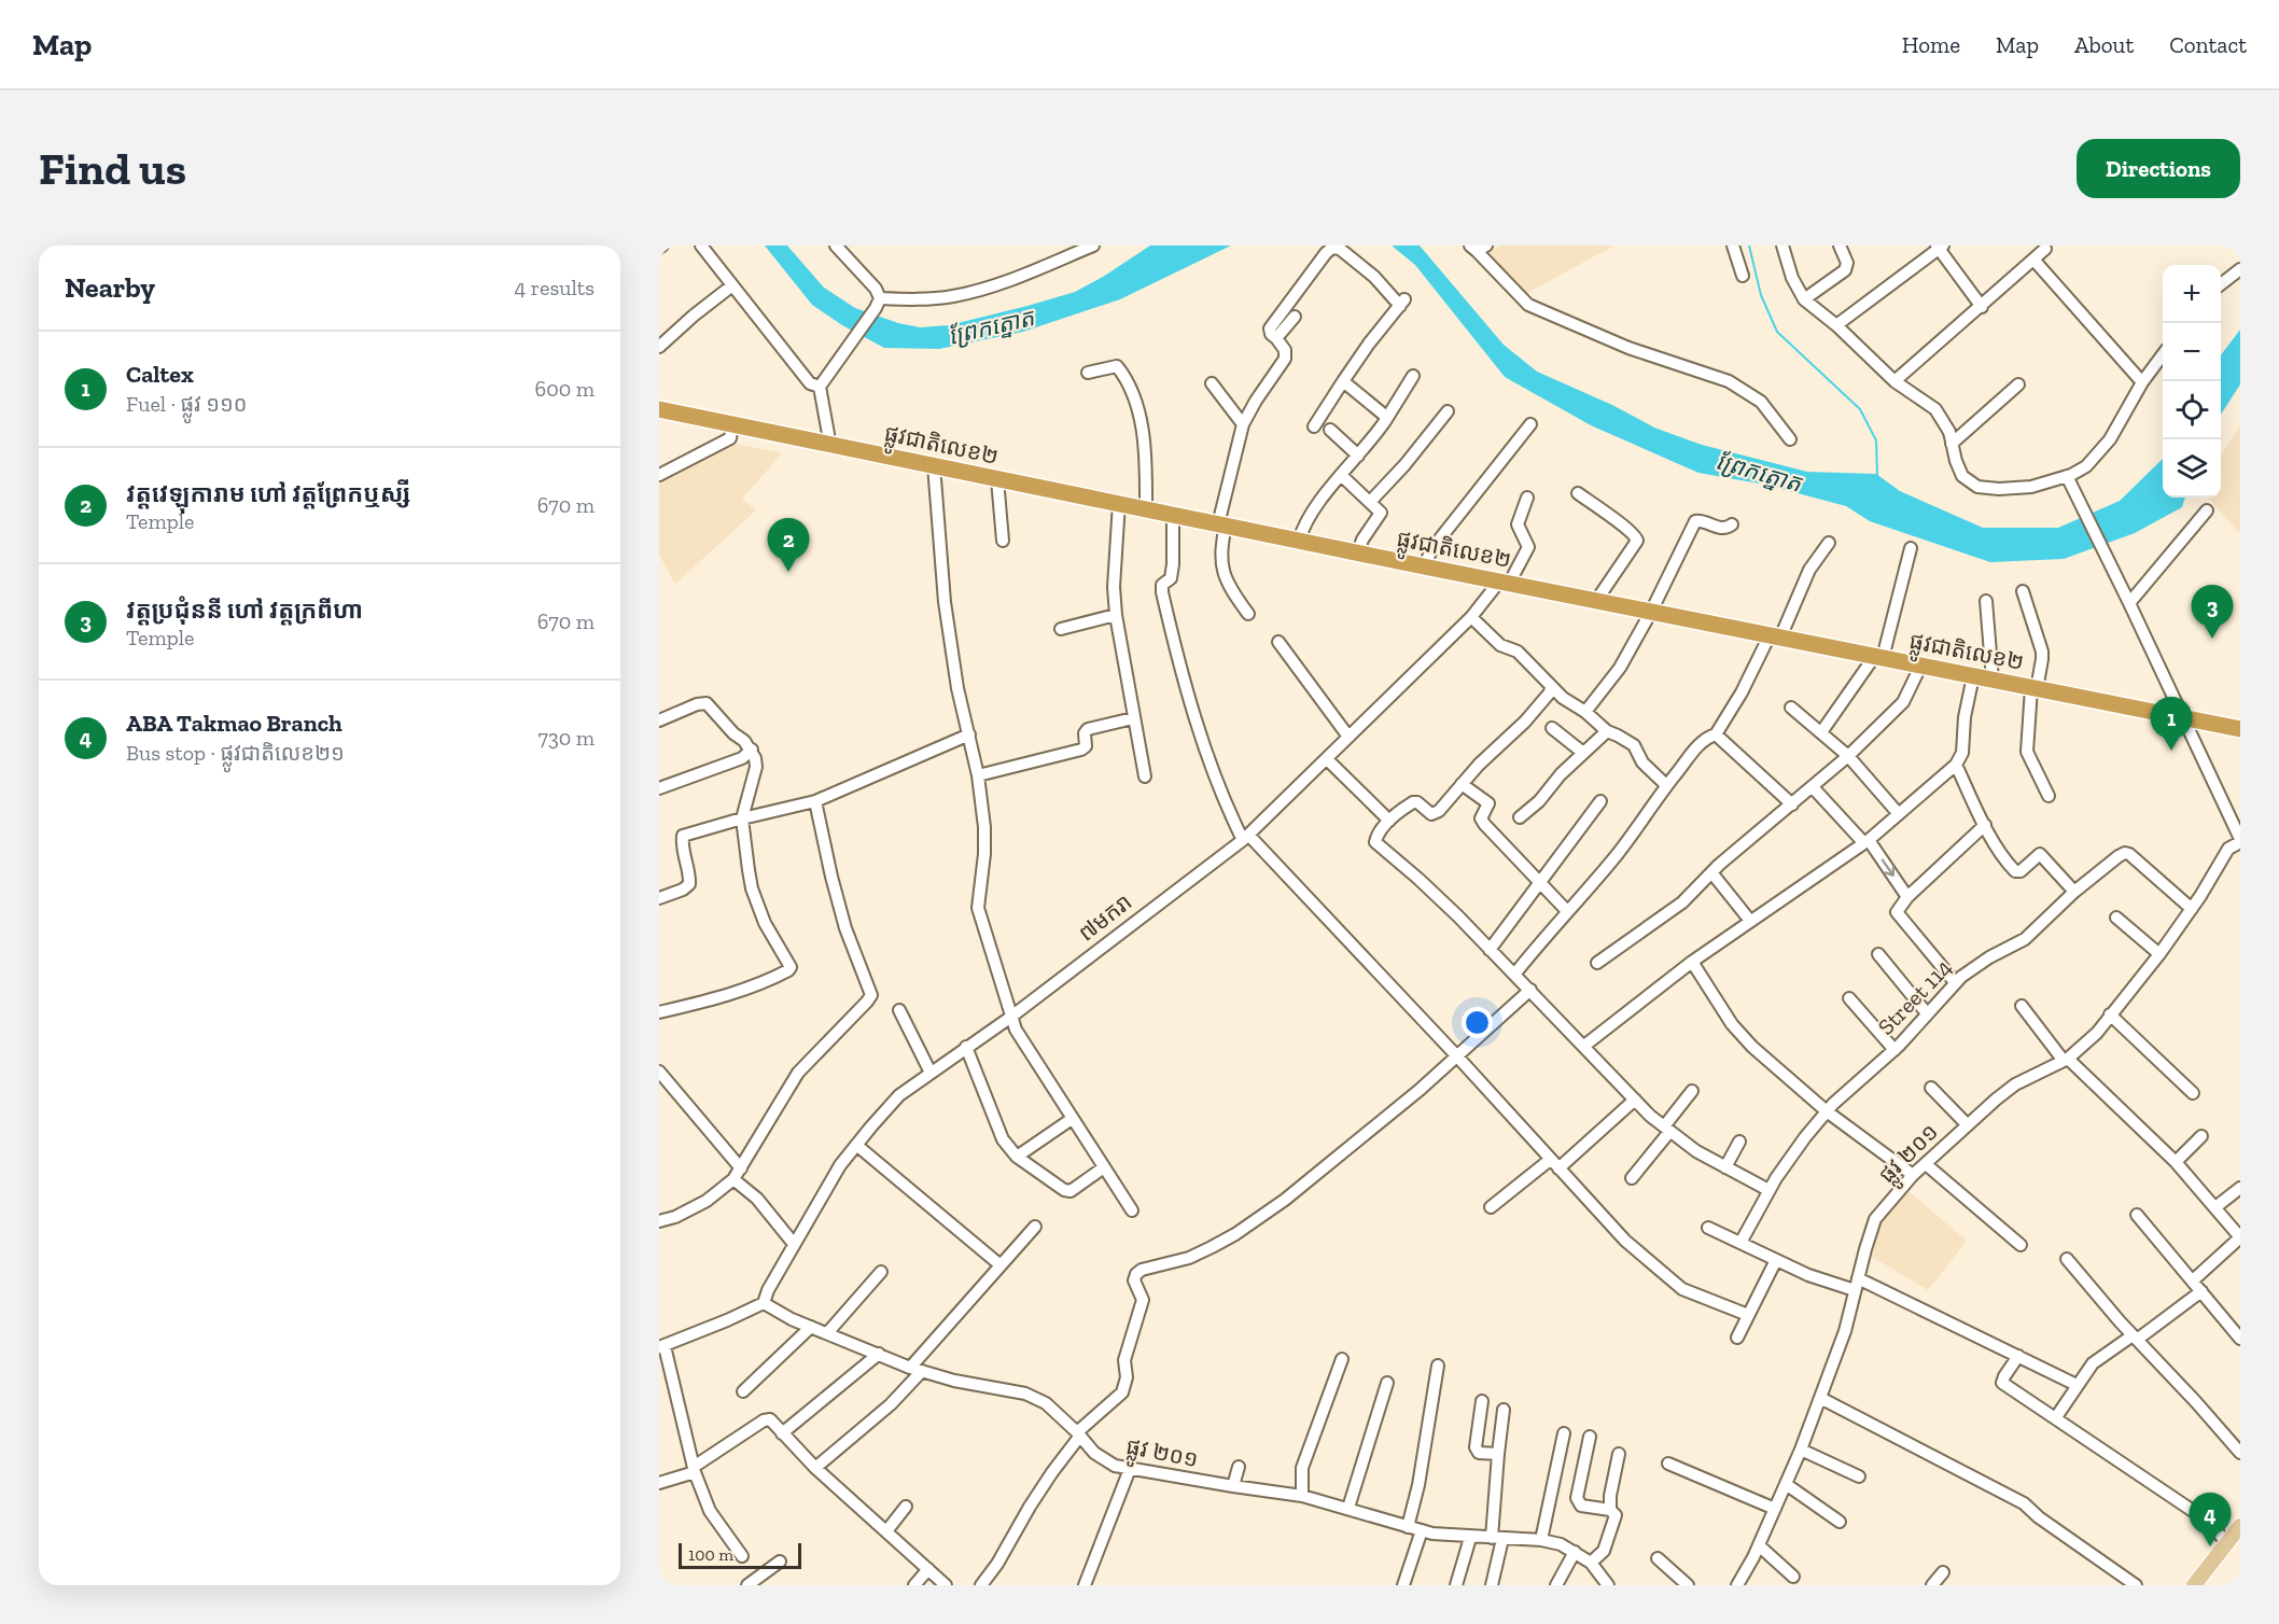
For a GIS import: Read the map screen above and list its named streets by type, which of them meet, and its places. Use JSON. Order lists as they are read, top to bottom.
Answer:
{
  "streets": {
    "highway": ["ផ្លូវជាតិលេខ២"],
    "street": ["៧មករា", "Street 114", "ផ្លូវ ២០១"]
  },
  "crossings": [
    ["ផ្លូវជាតិលេខ២", "៧មករា"],
    ["៧មករា", "ផ្លូវ ២០១"],
    ["Street 114", "ផ្លូវ ២០១"]
  ],
  "water": ["ព្រែកត្នោត"],
  "scale_bar": "100 m",
  "page": {
    "header": "Map",
    "nav": [
      "Home",
      "Map",
      "About",
      "Contact"
    ],
    "buttons": "Directions",
    "title": "Find us",
    "heading": ["Nearby", "4 results"],
    "map_buttons": ["+", "−"],
    "list": [
      {
        "mark": "1",
        "name": "Caltex",
        "note": "Fuel · ផ្លូវ ១១០",
        "value": "600 m"
      },
      {
        "mark": "2",
        "name": "វត្តវេឡុការាម ហៅ វត្តព្រែកឬស្សី",
        "note": "Temple",
        "value": "670 m"
      },
      {
        "mark": "3",
        "name": "វត្តប្រជុំននី ហៅ វត្តក្រពីហា",
        "note": "Temple",
        "value": "670 m"
      },
      {
        "mark": "4",
        "name": "ABA Takmao Branch",
        "note": "Bus stop · ផ្លូវជាតិលេខ២១",
        "value": "730 m"
      }
    ],
    "pins": [
      "2",
      "3",
      "1",
      "4"
    ],
    "scale": "100 m"
  }
}
